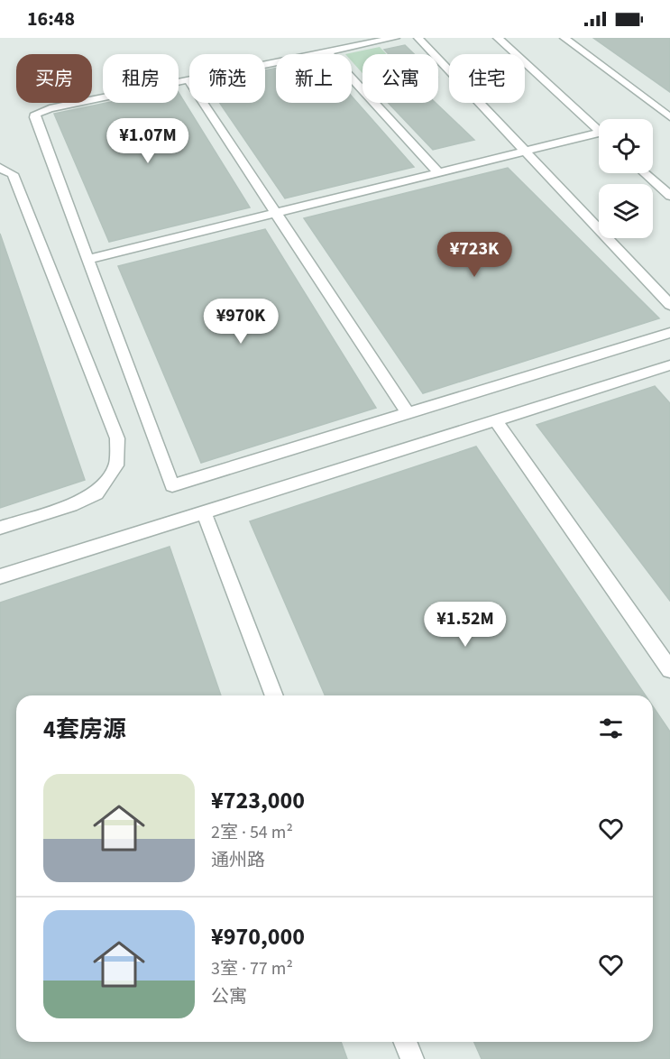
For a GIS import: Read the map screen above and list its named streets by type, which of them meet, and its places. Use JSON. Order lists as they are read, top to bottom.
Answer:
{
  "page": {
    "status": "16:48",
    "chip": [
      "买房",
      "租房",
      "筛选",
      "新上",
      "公寓",
      "住宅"
    ],
    "price": [
      "¥1.07M",
      "¥723K",
      "¥970K",
      "¥1.52M"
    ],
    "heading": "4套房源",
    "list": [
      {
        "name": "¥723,000",
        "note": "2室 · 54 m² · 通州路"
      },
      {
        "name": "¥970,000",
        "note": "3室 · 77 m² · 公寓"
      }
    ]
  }
}
